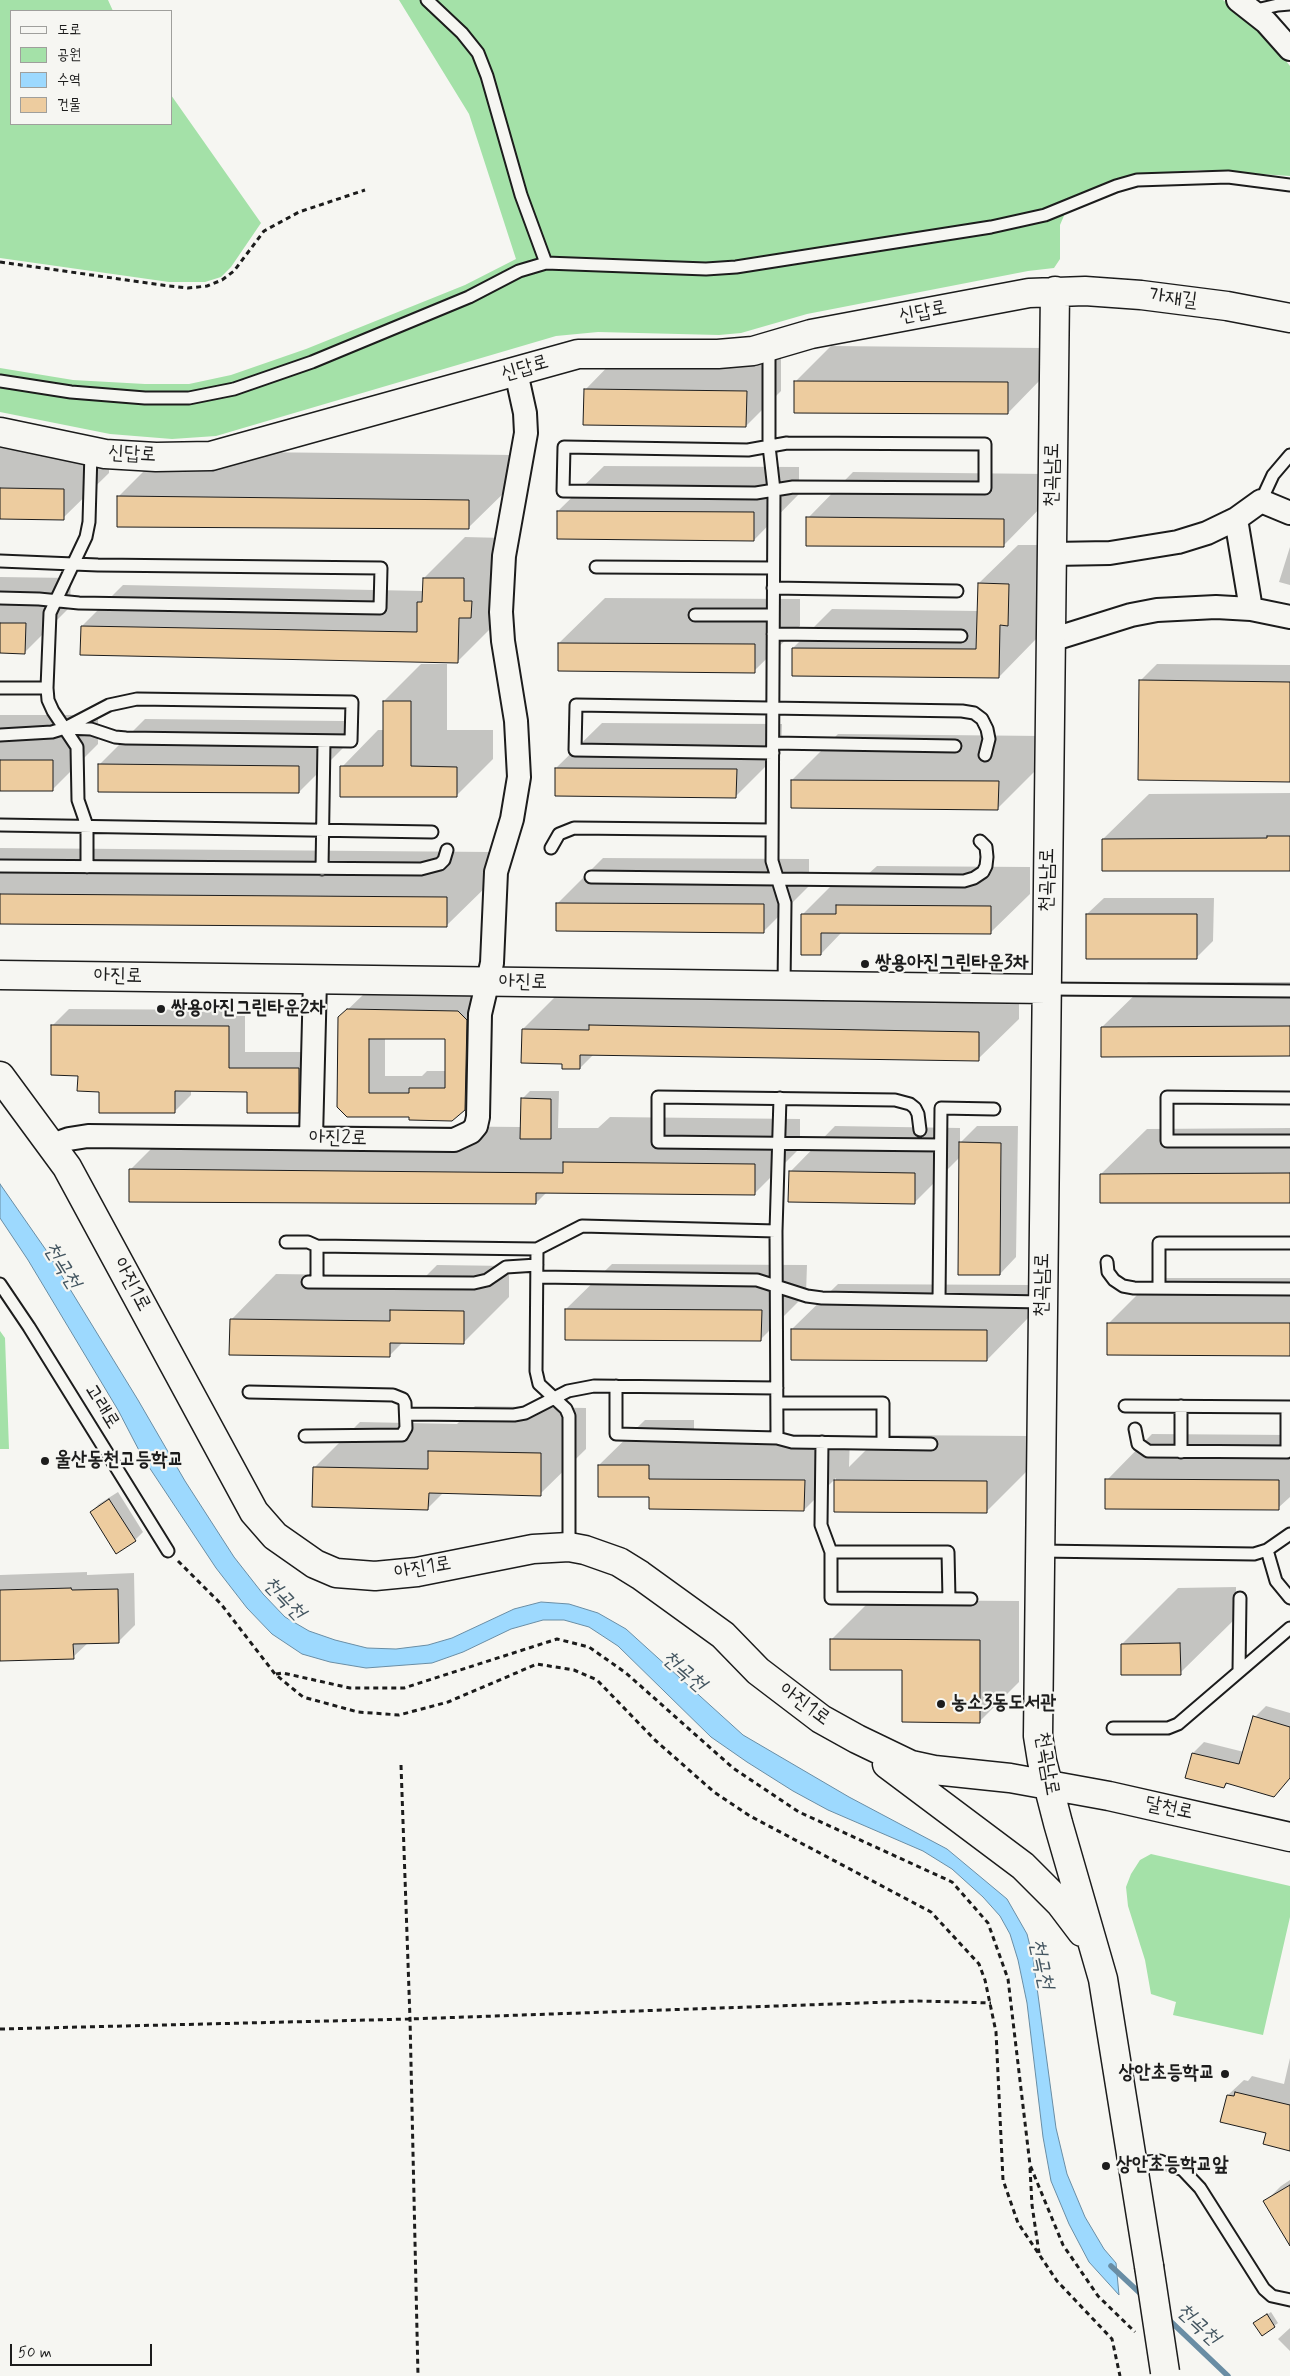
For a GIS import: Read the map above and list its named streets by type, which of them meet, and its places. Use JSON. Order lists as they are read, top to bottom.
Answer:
{
  "streets": {
    "street": [
      "가재길",
      "신답로",
      "천곡남로",
      "아진로",
      "아진2로",
      "아진1로",
      "달천로"
    ],
    "lane": ["고래로"]
  },
  "crossings": [
    ["가재길", "신답로"],
    ["가재길", "천곡남로"],
    ["신답로", "천곡남로"],
    ["신답로", "아진2로"],
    ["천곡남로", "아진로"],
    ["천곡남로", "아진1로"],
    ["천곡남로", "달천로"],
    ["아진로", "아진2로"],
    ["아진2로", "아진1로"],
    ["아진1로", "달천로"]
  ],
  "water": ["천곡천"],
  "places": [
    "쌍용아진그린타운3차",
    "쌍용아진그린타운2차",
    "울산동천고등학교",
    "농소3동도서관",
    "상안초등학교",
    "상안초등학교앞"
  ],
  "legend": [
    "도로",
    "공원",
    "수역",
    "건물"
  ],
  "scale_bar": "50 m"
}
